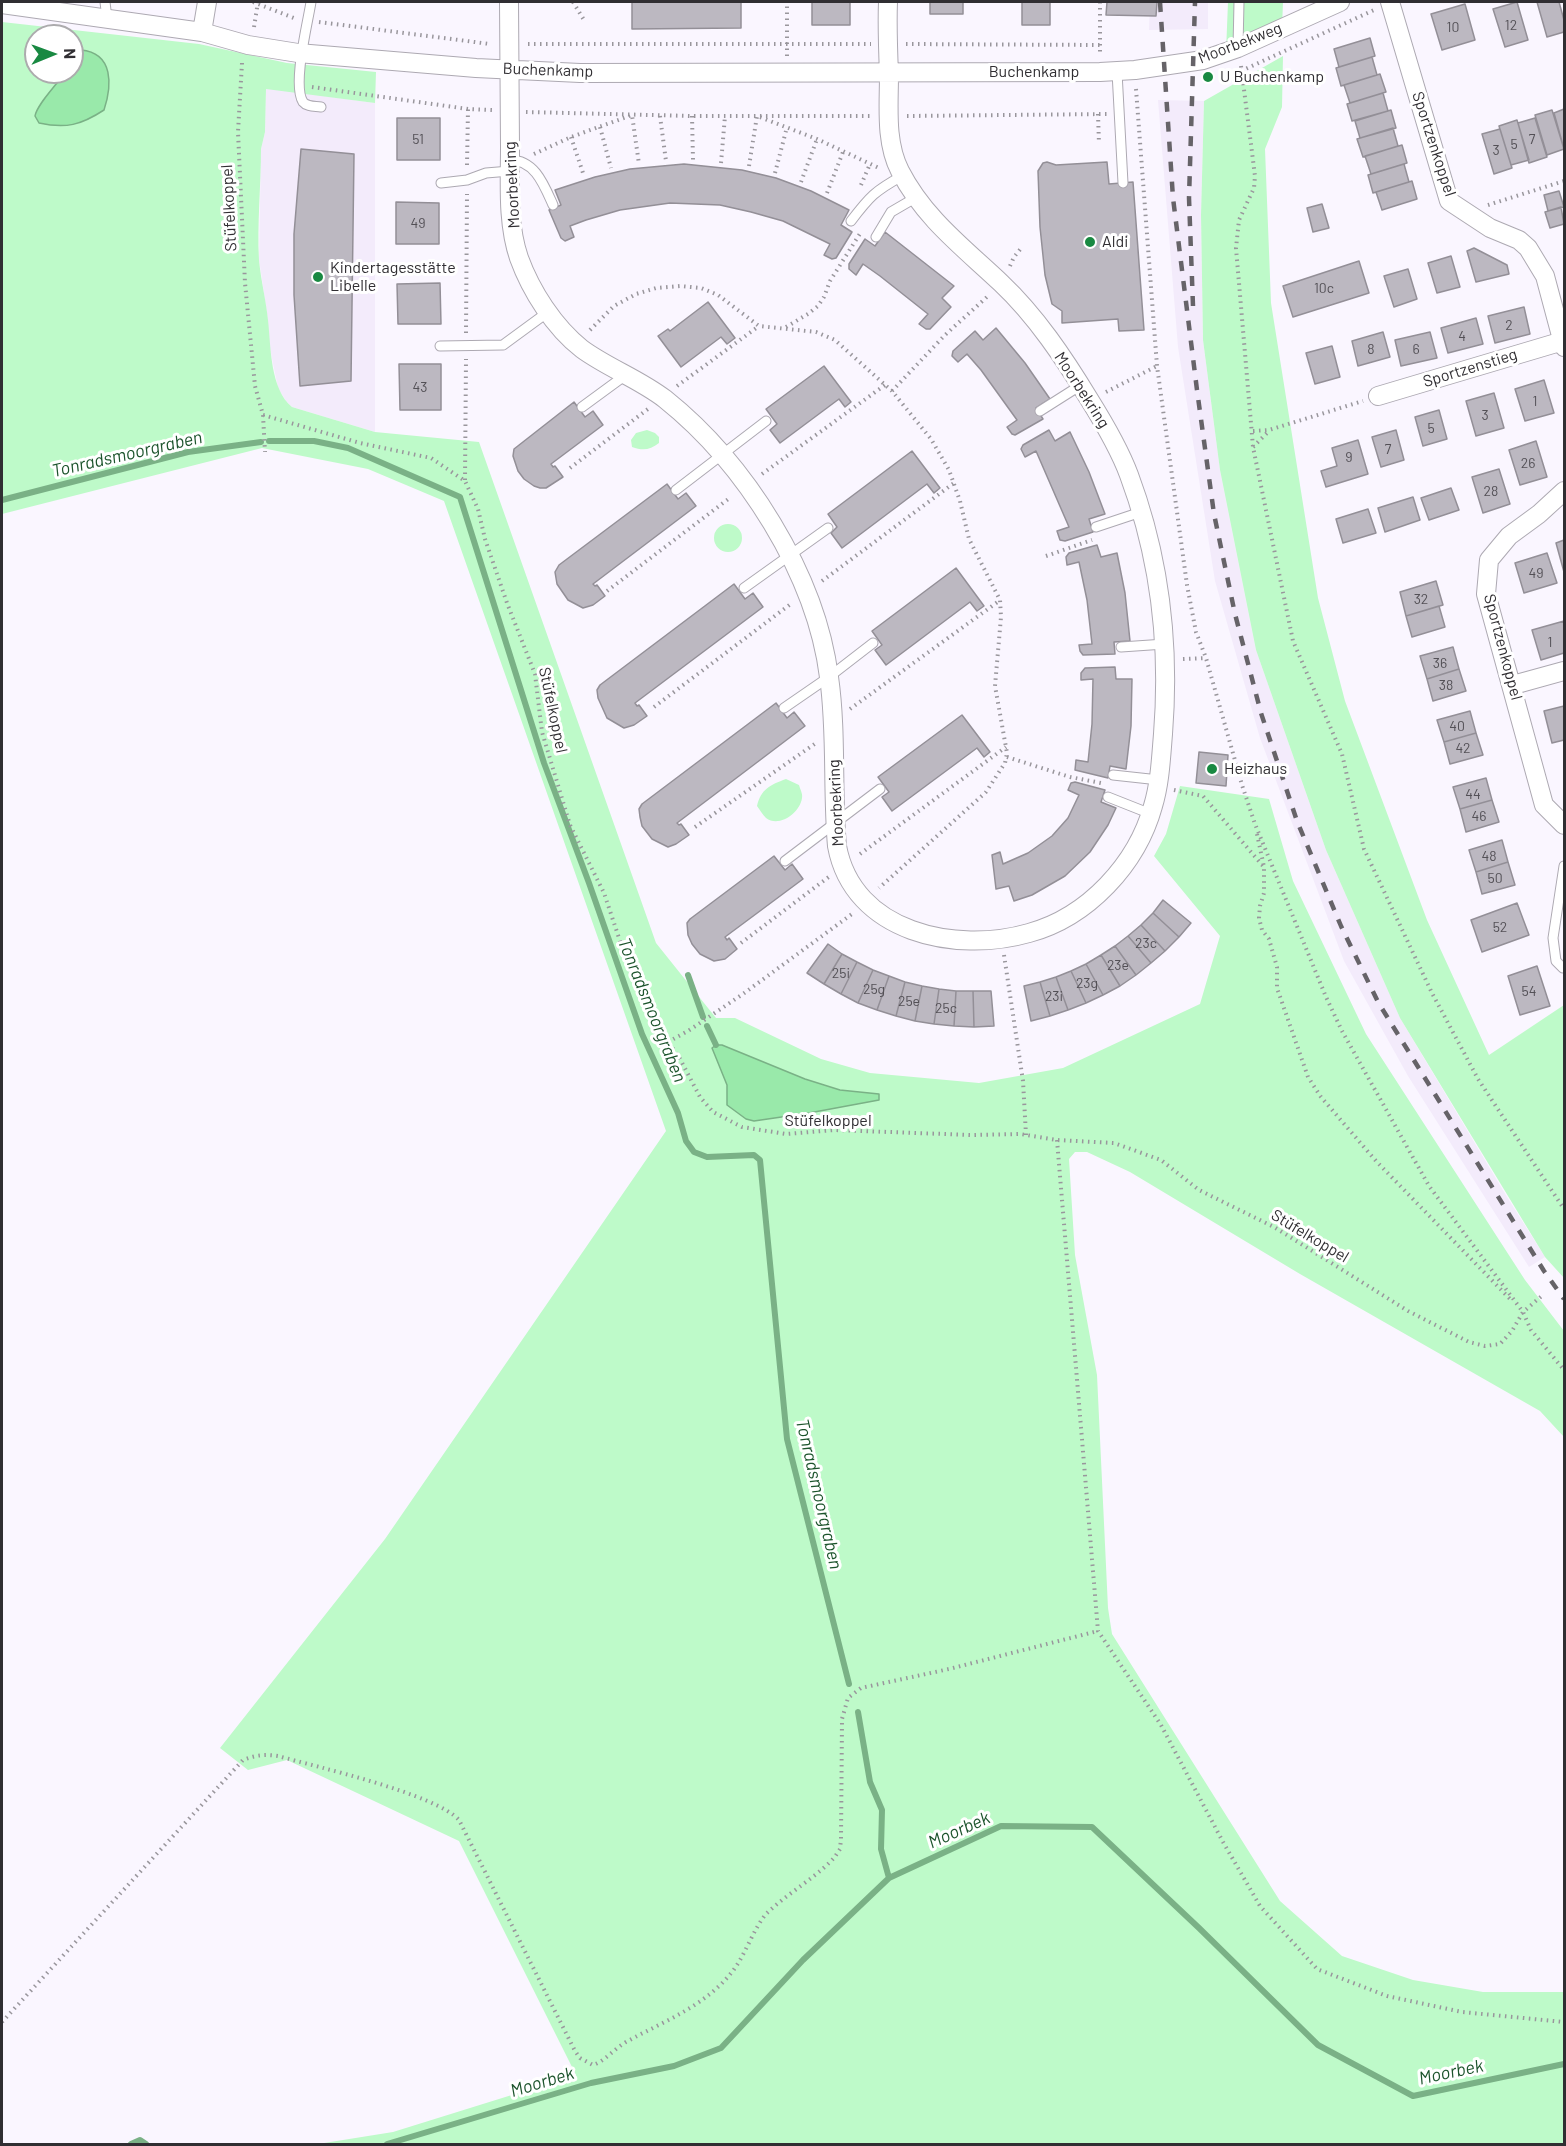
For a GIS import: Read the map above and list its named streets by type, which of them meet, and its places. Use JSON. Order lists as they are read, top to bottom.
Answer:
{
  "streets": {
    "street": [
      "Moorbekweg",
      "Buchenkamp",
      "Sportzenkoppel",
      "Moorbekring",
      "Sportzenstieg"
    ],
    "path": ["Stüfelkoppel"]
  },
  "crossings": [
    ["Moorbekweg", "Buchenkamp"],
    ["Buchenkamp", "Moorbekring"],
    ["Buchenkamp", "Stüfelkoppel"],
    ["Sportzenkoppel", "Sportzenstieg"]
  ],
  "water": ["Tonradsmoorgraben", "Moorbek"],
  "places": [
    "U Buchenkamp",
    "Aldi",
    "Kindertagesstätte Libelle",
    "Heizhaus"
  ],
  "house_numbers": [
    "12",
    "10",
    "51",
    "7",
    "5",
    "3",
    "49",
    "10c",
    "2",
    "4",
    "8",
    "6",
    "43",
    "1",
    "3",
    "5",
    "7",
    "9",
    "26",
    "28",
    "49",
    "32",
    "1",
    "36",
    "38",
    "40",
    "42",
    "44",
    "46",
    "48",
    "50",
    "52",
    "23c",
    "23e",
    "25i",
    "23g",
    "25g",
    "54",
    "23i",
    "25e",
    "25c"
  ],
  "north": "right"
}
